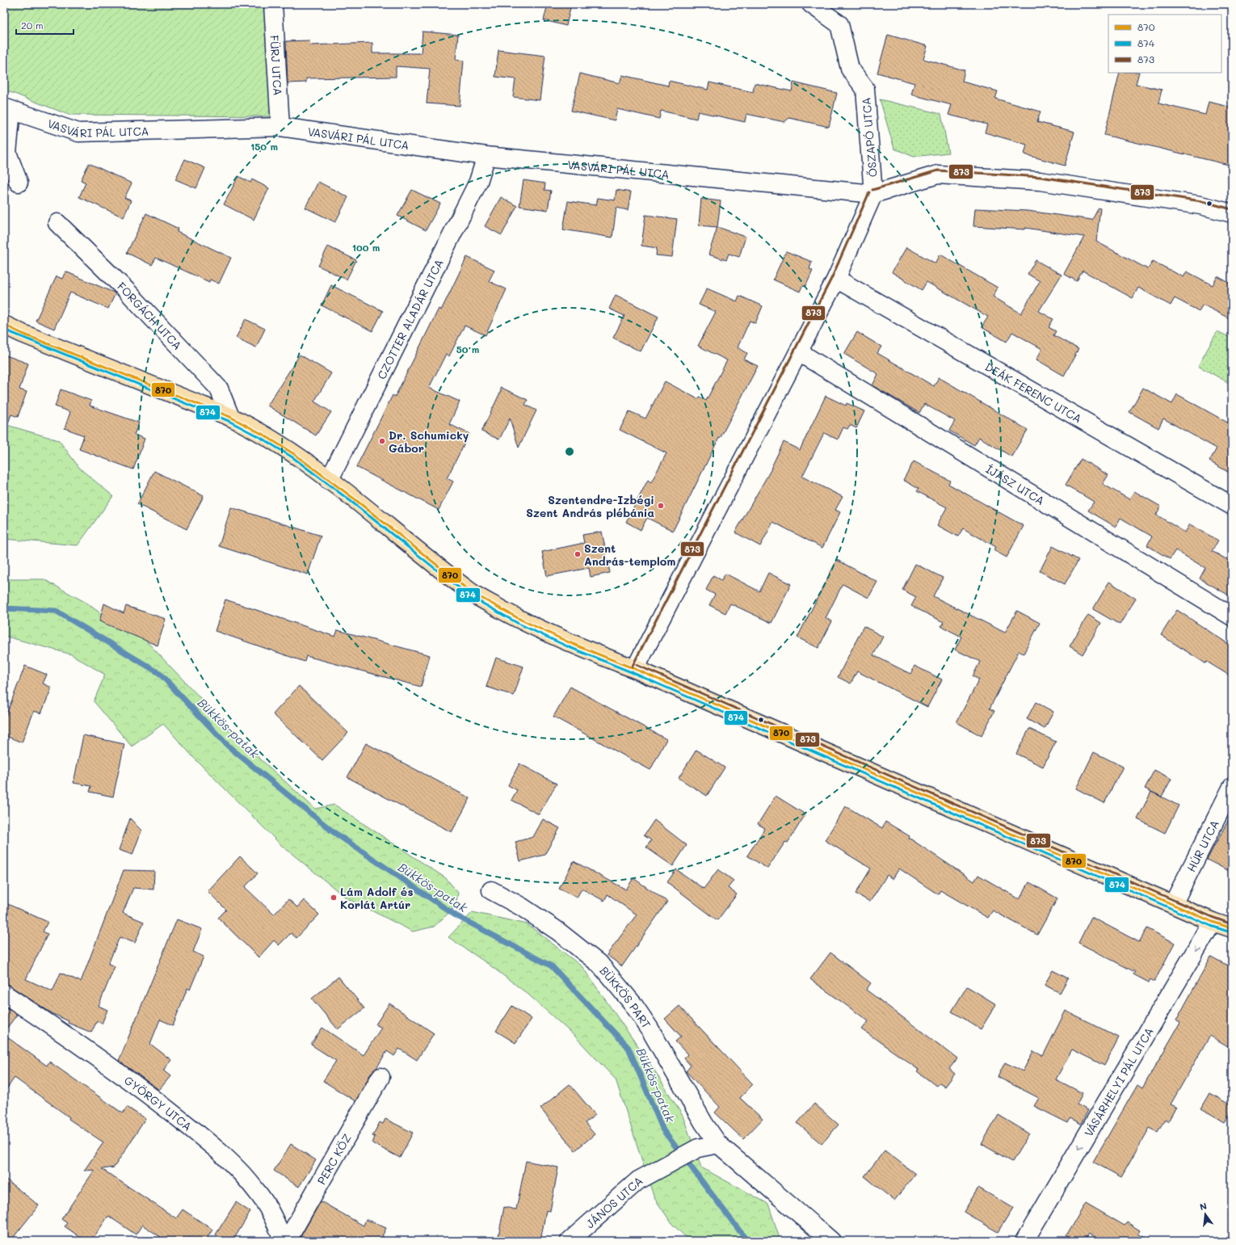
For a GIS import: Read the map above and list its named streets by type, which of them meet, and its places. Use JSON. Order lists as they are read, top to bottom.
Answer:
{
  "streets": {
    "street": [
      "FÜRJ UTCA",
      "VASVÁRI PÁL UTCA",
      "ŐSZAPÓ UTCA",
      "FORGÁCH UTCA",
      "CZOTTER ALADÁR UTCA",
      "DEÁK FERENC UTCA",
      "ÍJÁSZ UTCA",
      "HÚR UTCA",
      "BÜKKÖS PART",
      "VÁSÁRHELYI PÁL UTCA",
      "GYÖRGY UTCA",
      "PERC KÖZ",
      "JÁNOS UTCA"
    ]
  },
  "crossings": [
    ["FÜRJ UTCA", "VASVÁRI PÁL UTCA"],
    ["VASVÁRI PÁL UTCA", "ŐSZAPÓ UTCA"],
    ["VASVÁRI PÁL UTCA", "CZOTTER ALADÁR UTCA"],
    ["BÜKKÖS PART", "JÁNOS UTCA"]
  ],
  "one_way": ["VÁSÁRHELYI PÁL UTCA"],
  "water": ["Bükkös-patak"],
  "places": [
    "Dr. Schumicky Gábor",
    "Szentendre-Izbégi Szent András plébánia",
    "Szent András-templom",
    "Lám Adolf és Korlát Artúr"
  ],
  "lines": ["transit line 873", "transit line 870", "transit line 874"],
  "legend": ["870", "874", "873"],
  "scale_bar": "20 m",
  "north": "top",
  "rings": ["150 m", "100 m", "50 m"]
}
